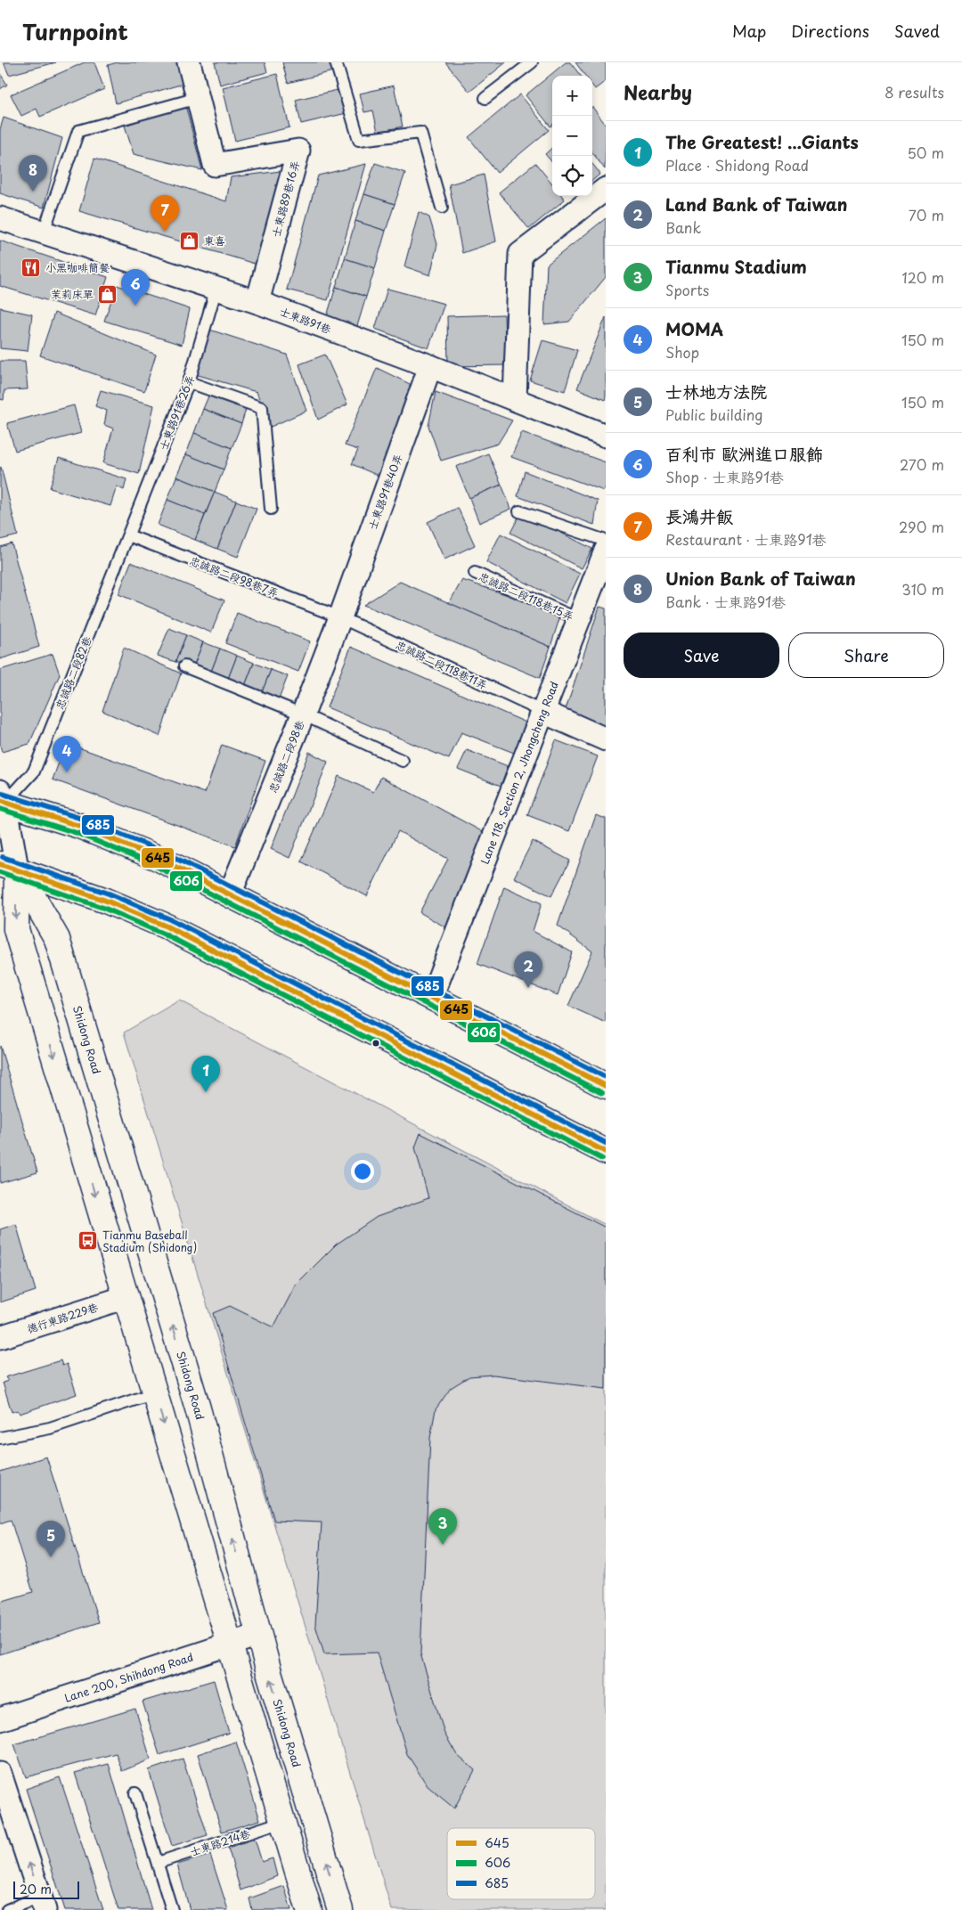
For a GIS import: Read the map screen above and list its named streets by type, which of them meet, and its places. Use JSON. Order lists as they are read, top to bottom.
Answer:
{
  "streets": {
    "street": [
      "士東路89巷16弄",
      "士東路91巷",
      "士東路91巷40弄",
      "忠誠路二段98巷",
      "Lane 118, Section 2, Jhongcheng Road",
      "Shidong Road",
      "德行東路229巷",
      "Lane 200, Shihdong Road"
    ],
    "lane": [
      "士東路91巷26弄",
      "忠誠路二段98巷7弄",
      "忠誠路二段118巷15弄",
      "忠誠路二段118巷11弄",
      "忠誠路二段82巷",
      "士東路214巷"
    ]
  },
  "crossings": [
    ["士東路89巷16弄", "士東路91巷"],
    ["士東路91巷", "士東路91巷26弄"],
    ["士東路91巷", "士東路91巷40弄"],
    ["士東路91巷26弄", "忠誠路二段98巷7弄"],
    ["士東路91巷26弄", "忠誠路二段82巷"],
    ["士東路91巷40弄", "忠誠路二段98巷7弄"],
    ["士東路91巷40弄", "忠誠路二段118巷11弄"],
    ["士東路91巷40弄", "忠誠路二段98巷"],
    ["忠誠路二段98巷7弄", "忠誠路二段118巷11弄"],
    ["忠誠路二段98巷7弄", "忠誠路二段82巷"],
    ["忠誠路二段98巷7弄", "忠誠路二段98巷"],
    ["忠誠路二段118巷15弄", "Lane 118, Section 2, Jhongcheng Road"],
    ["忠誠路二段118巷11弄", "忠誠路二段98巷"],
    ["忠誠路二段118巷11弄", "Lane 118, Section 2, Jhongcheng Road"],
    ["忠誠路二段82巷", "Shidong Road"],
    ["Shidong Road", "德行東路229巷"],
    ["Shidong Road", "Lane 200, Shihdong Road"],
    ["Shidong Road", "士東路214巷"]
  ],
  "places": {
    "shop": ["東喜", "茉莉床單"],
    "restaurant": ["小黑咖啡簡餐"],
    "bus stop": ["Tianmu Baseball Stadium (Shidong)"]
  },
  "lines": ["transit line 685", "transit line 645", "transit line 606"],
  "legend": ["645", "606", "685"],
  "scale_bar": "20 m",
  "page": {
    "header": "Turnpoint",
    "nav": ["Map", "Directions", "Saved"],
    "heading": ["Nearby", "8 results"],
    "map_buttons": ["+", "−"],
    "list": [
      {
        "mark": "1",
        "name": "The Greatest! ...Giants",
        "note": "Place · Shidong Road",
        "value": "50 m"
      },
      {
        "mark": "2",
        "name": "Land Bank of Taiwan",
        "note": "Bank",
        "value": "70 m"
      },
      {
        "mark": "3",
        "name": "Tianmu Stadium",
        "note": "Sports",
        "value": "120 m"
      },
      {
        "mark": "4",
        "name": "MOMA",
        "note": "Shop",
        "value": "150 m"
      },
      {
        "mark": "5",
        "name": "士林地方法院",
        "note": "Public building",
        "value": "150 m"
      },
      {
        "mark": "6",
        "name": "百利市 歐洲進口服飾",
        "note": "Shop · 士東路91巷",
        "value": "270 m"
      },
      {
        "mark": "7",
        "name": "長鴻井飯",
        "note": "Restaurant · 士東路91巷",
        "value": "290 m"
      },
      {
        "mark": "8",
        "name": "Union Bank of Taiwan",
        "note": "Bank · 士東路91巷",
        "value": "310 m"
      }
    ],
    "pins": [
      "8",
      "7",
      "6",
      "4",
      "2",
      "1",
      "3",
      "5"
    ],
    "buttons": ["Save", "Share"],
    "scale": "20 m"
  }
}
